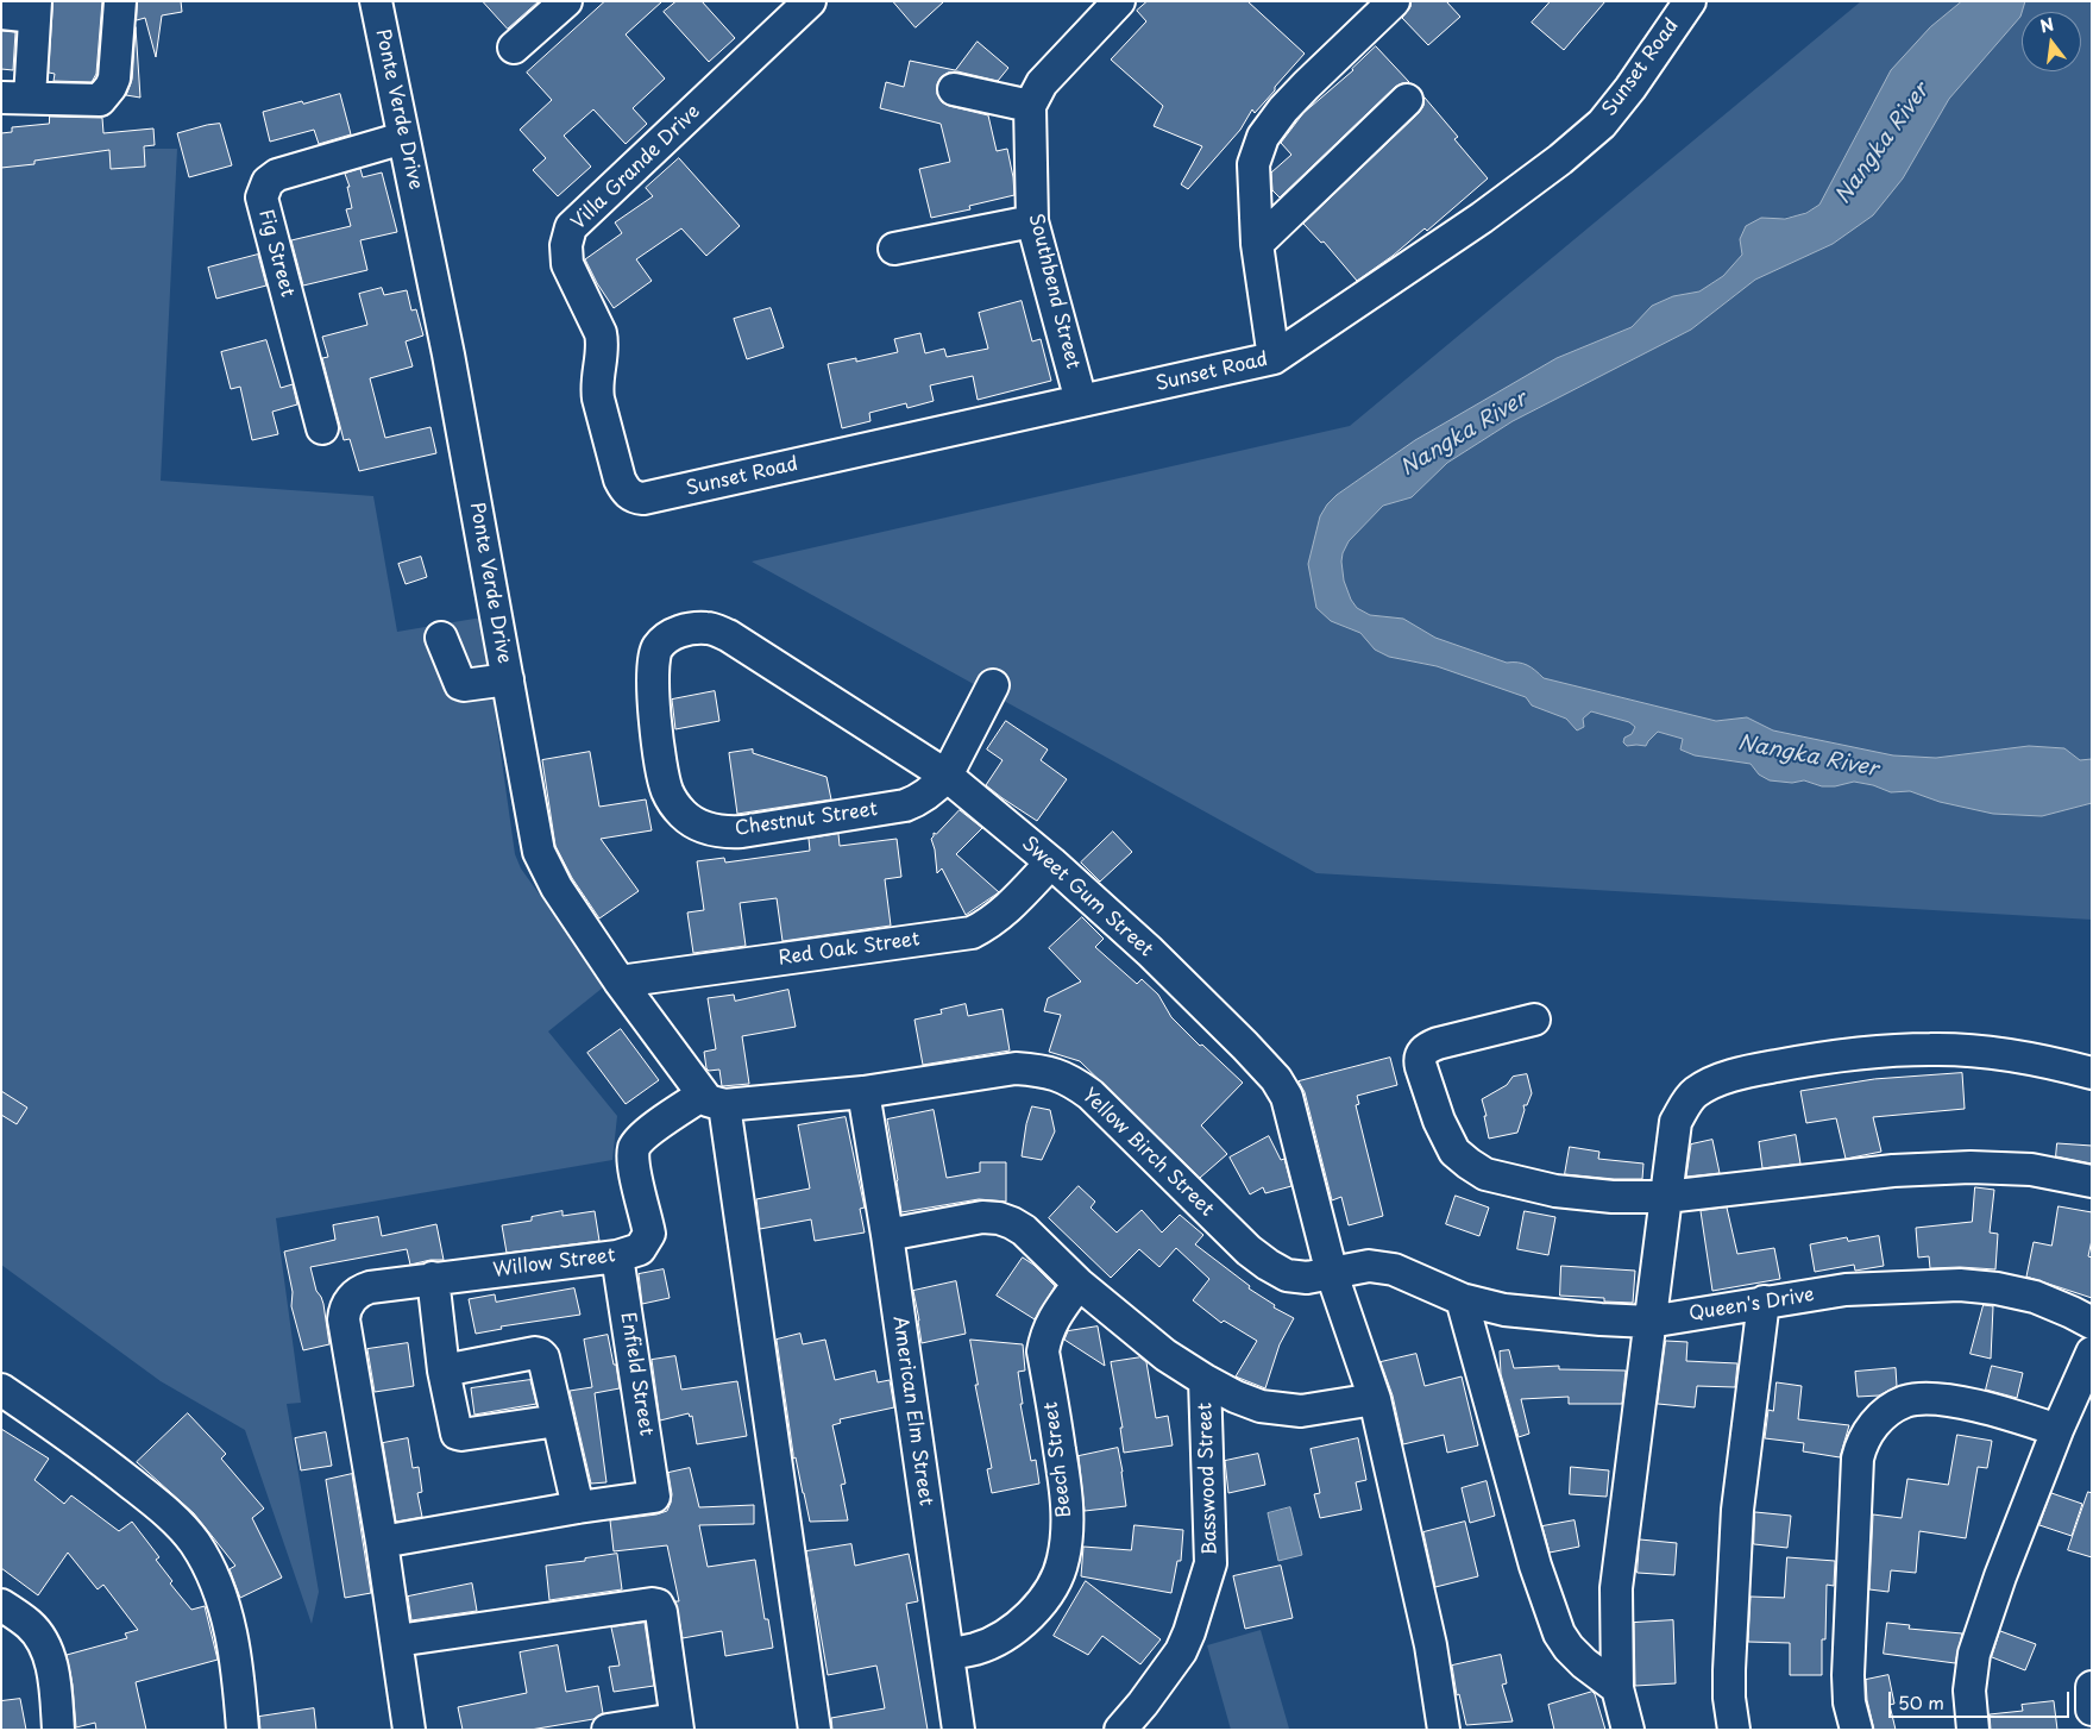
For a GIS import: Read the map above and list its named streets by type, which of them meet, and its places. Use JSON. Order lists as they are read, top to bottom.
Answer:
{
  "streets": {
    "street": [
      "Sunset Road",
      "Ponte Verde Drive",
      "Villa Grande Drive",
      "Fig Street",
      "Southbend Street",
      "Chestnut Street",
      "Sweet Gum Street",
      "Red Oak Street",
      "Yellow Birch Street",
      "Willow Street",
      "Queen's Drive",
      "Enfield Street",
      "American Elm Street",
      "Beech Street",
      "Basswood Street"
    ]
  },
  "crossings": [
    ["Sunset Road", "Villa Grande Drive"],
    ["Sunset Road", "Southbend Street"],
    ["Ponte Verde Drive", "Fig Street"],
    ["Ponte Verde Drive", "Red Oak Street"],
    ["Ponte Verde Drive", "Yellow Birch Street"],
    ["Ponte Verde Drive", "Willow Street"],
    ["Chestnut Street", "Sweet Gum Street"],
    ["Sweet Gum Street", "Red Oak Street"],
    ["Sweet Gum Street", "Yellow Birch Street"],
    ["Yellow Birch Street", "Willow Street"],
    ["Yellow Birch Street", "Queen's Drive"],
    ["Yellow Birch Street", "American Elm Street"],
    ["Willow Street", "Enfield Street"],
    ["American Elm Street", "Beech Street"]
  ],
  "water": ["Nangka River"],
  "scale_bar": "50 m",
  "north": "top"
}
